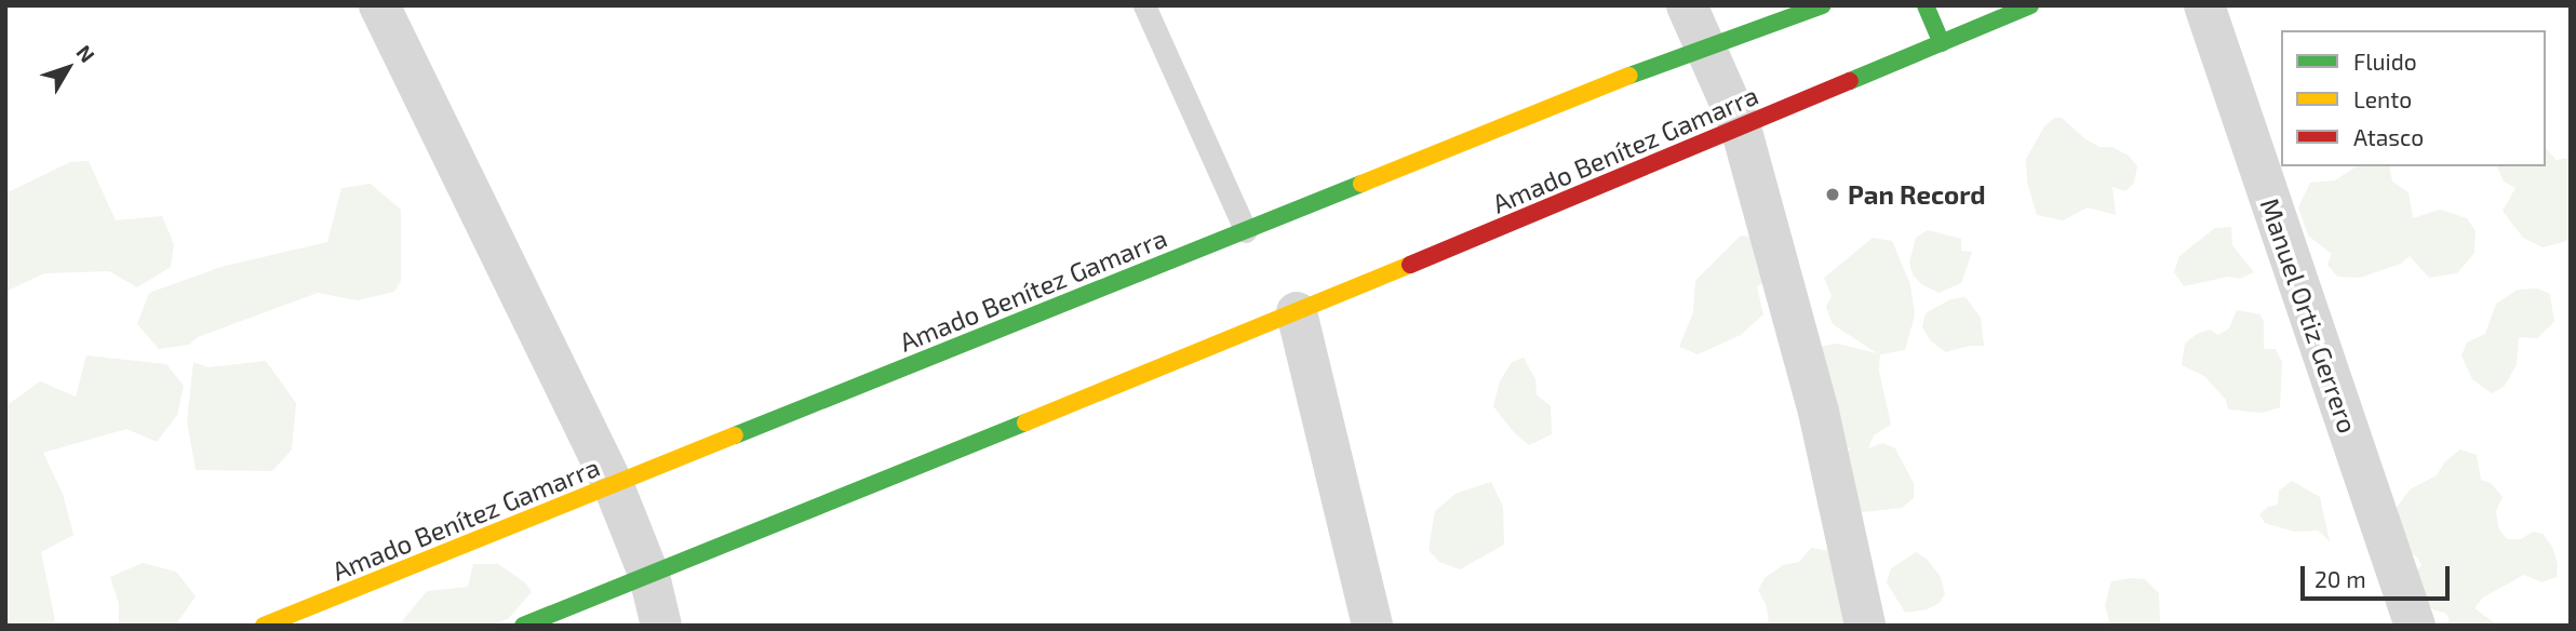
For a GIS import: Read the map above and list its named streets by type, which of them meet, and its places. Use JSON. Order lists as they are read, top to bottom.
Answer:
{
  "streets": {
    "main road": ["Amado Benítez Gamarra"],
    "street": ["Manuel Ortiz Gerrero"]
  },
  "places": ["Pan Record"],
  "legend": ["Fluido", "Lento", "Atasco"],
  "scale_bar": "20 m",
  "north": "top right"
}
